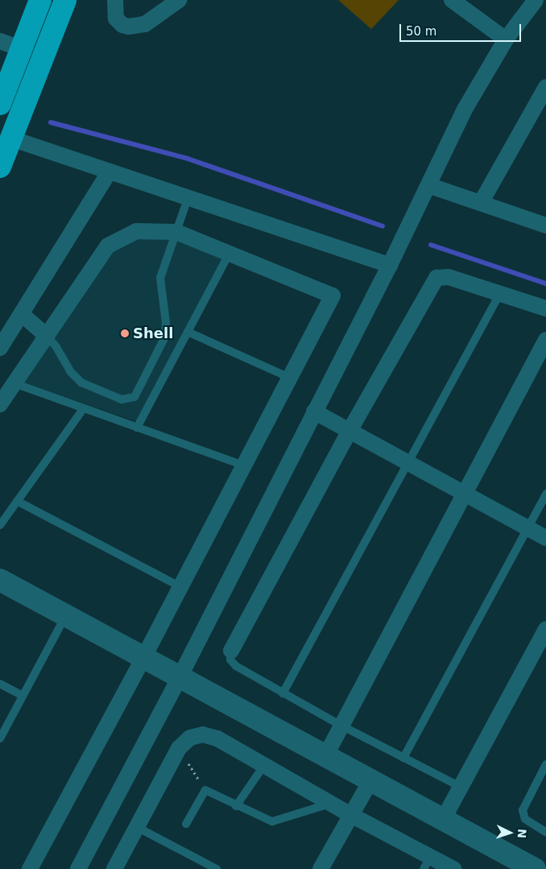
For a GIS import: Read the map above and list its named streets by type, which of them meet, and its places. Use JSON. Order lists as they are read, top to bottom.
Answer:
{
  "places": ["Shell"],
  "scale_bar": "50 m",
  "north": "right"
}
